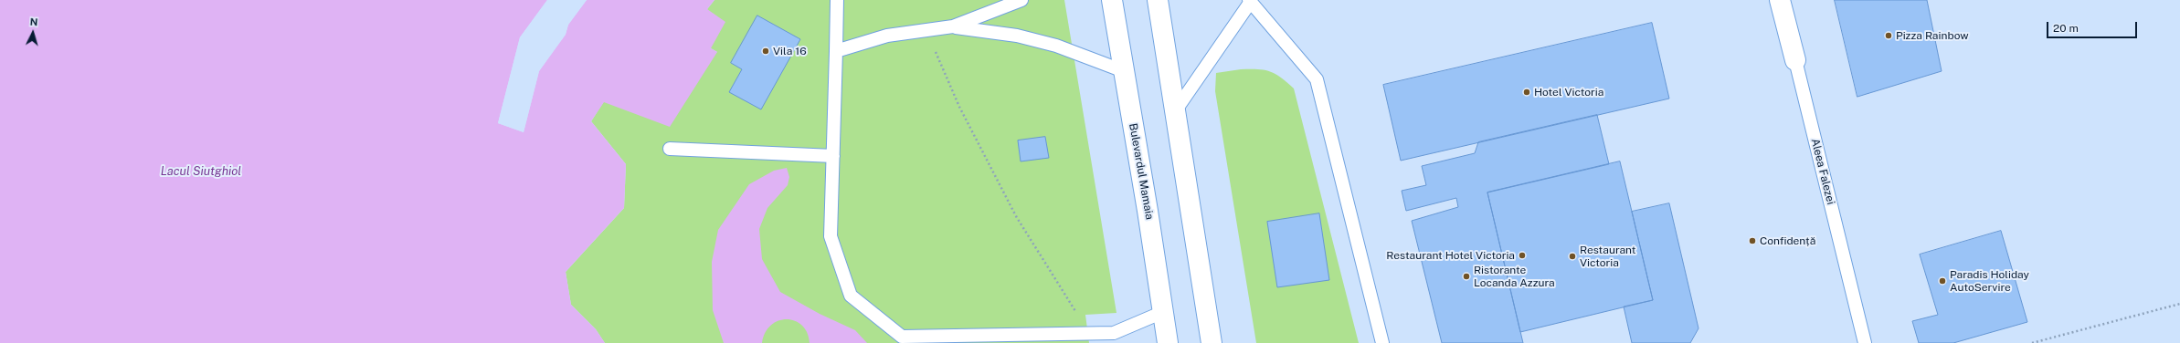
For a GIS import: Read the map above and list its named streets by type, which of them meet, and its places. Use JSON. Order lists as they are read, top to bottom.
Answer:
{
  "streets": {
    "main road": ["Bulevardul Mamaia", "Aleea Falezei"]
  },
  "water": ["Lacul Siutghiol"],
  "places": [
    "Pizza Rainbow",
    "Vila 16",
    "Hotel Victoria",
    "Confidență",
    "Restaurant Hotel Victoria",
    "Restaurant Victoria",
    "Ristorante Locanda Azzura",
    "Paradis Holiday AutoServire"
  ],
  "scale_bar": "20 m",
  "north": "top"
}
